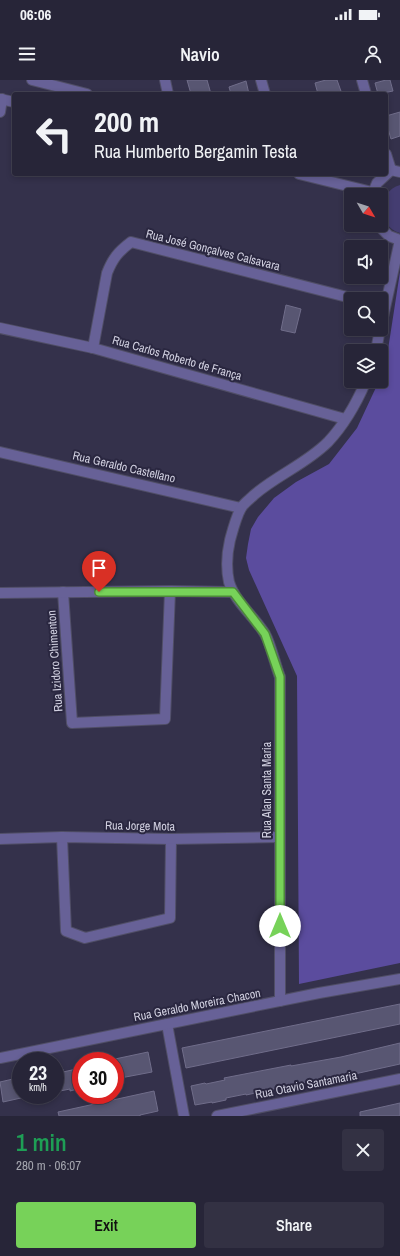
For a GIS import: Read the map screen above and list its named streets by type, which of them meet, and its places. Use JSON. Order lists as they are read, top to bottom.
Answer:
{
  "streets": {
    "street": [
      "Rua José Gonçalves Calsavara",
      "Rua Carlos Roberto de França",
      "Rua Geraldo Castellano",
      "Rua Izidoro Chimenton",
      "Rua Alan Santa Maria",
      "Rua Jorge Mota",
      "Rua Geraldo Moreira Chacon",
      "Rua Otavio Santamaria"
    ]
  },
  "crossings": [
    ["Rua José Gonçalves Calsavara", "Rua Carlos Roberto de França"],
    ["Rua Alan Santa Maria", "Rua Jorge Mota"],
    ["Rua Alan Santa Maria", "Rua Geraldo Moreira Chacon"]
  ],
  "north": "bottom right",
  "page": {
    "status": "06:06",
    "header": "Navio",
    "turn": ["200 m", "Rua Humberto Bergamin Testa"],
    "speed": "23 km/h",
    "limit": "30",
    "heading": ["1 min", "280 m · 06:07"],
    "buttons": ["Exit", "Share"]
  }
}
